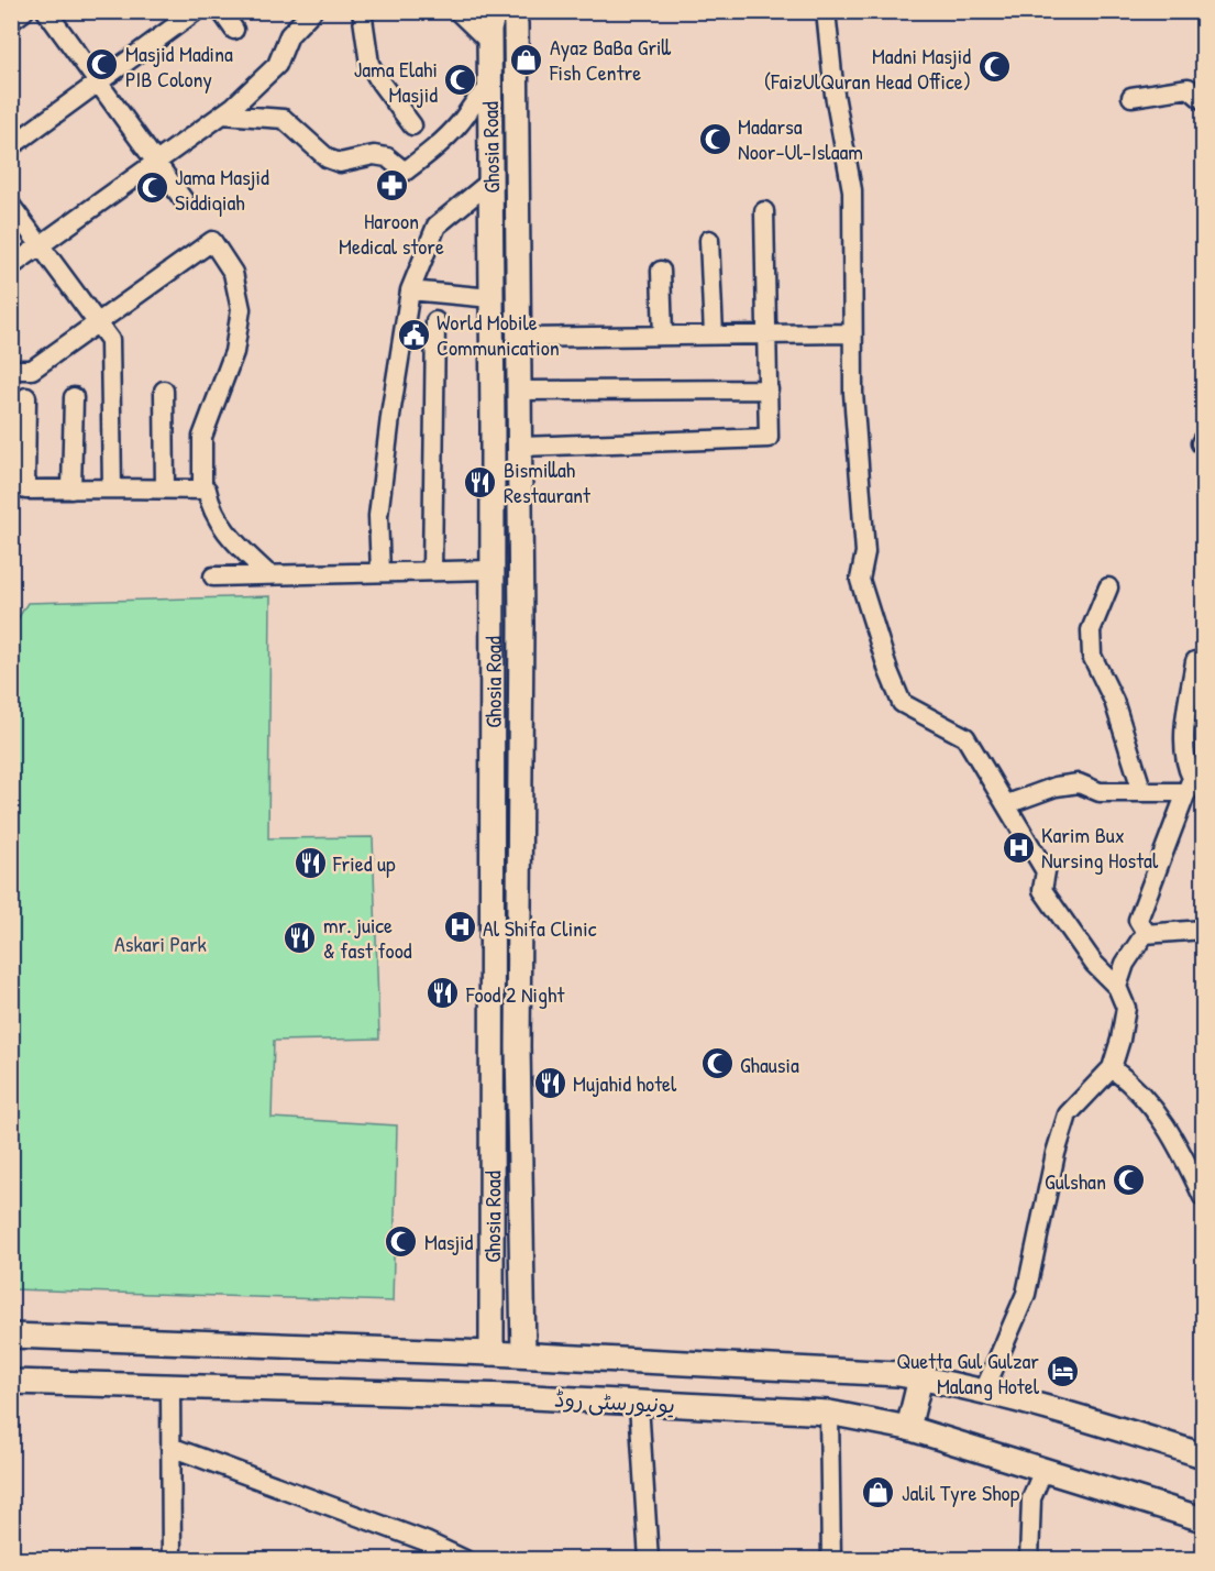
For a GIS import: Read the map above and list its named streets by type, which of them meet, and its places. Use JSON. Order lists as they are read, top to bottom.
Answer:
{
  "streets": {
    "main road": ["Ghosia Road", "یونیورسٹی روڈ"]
  },
  "crossings": [
    ["Ghosia Road", "یونیورسٹی روڈ"]
  ],
  "parks": ["Askari Park"],
  "places": {
    "shop": ["Ayaz BaBa Grill Fish Centre", "Jalil Tyre Shop"],
    "mosque": [
      "Masjid Madina PIB Colony",
      "Madni Masjid (FaizUlQuran Head Office)",
      "Jama Elahi Masjid",
      "Madarsa Noor-Ul-Islaam",
      "Jama Masjid Siddiqiah",
      "Ghausia",
      "Gulshan",
      "Masjid"
    ],
    "pharmacy": ["Haroon Medical store"],
    "public building": ["World Mobile Communication"],
    "restaurant": [
      "Bismillah Restaurant",
      "Fried up",
      "mr. juice & fast food",
      "Food 2 Night",
      "Mujahid hotel"
    ],
    "hospital": ["Karim Bux Nursing Hostal", "Al Shifa Clinic"],
    "hotel": ["Quetta Gul Gulzar Malang Hotel"]
  }
}
